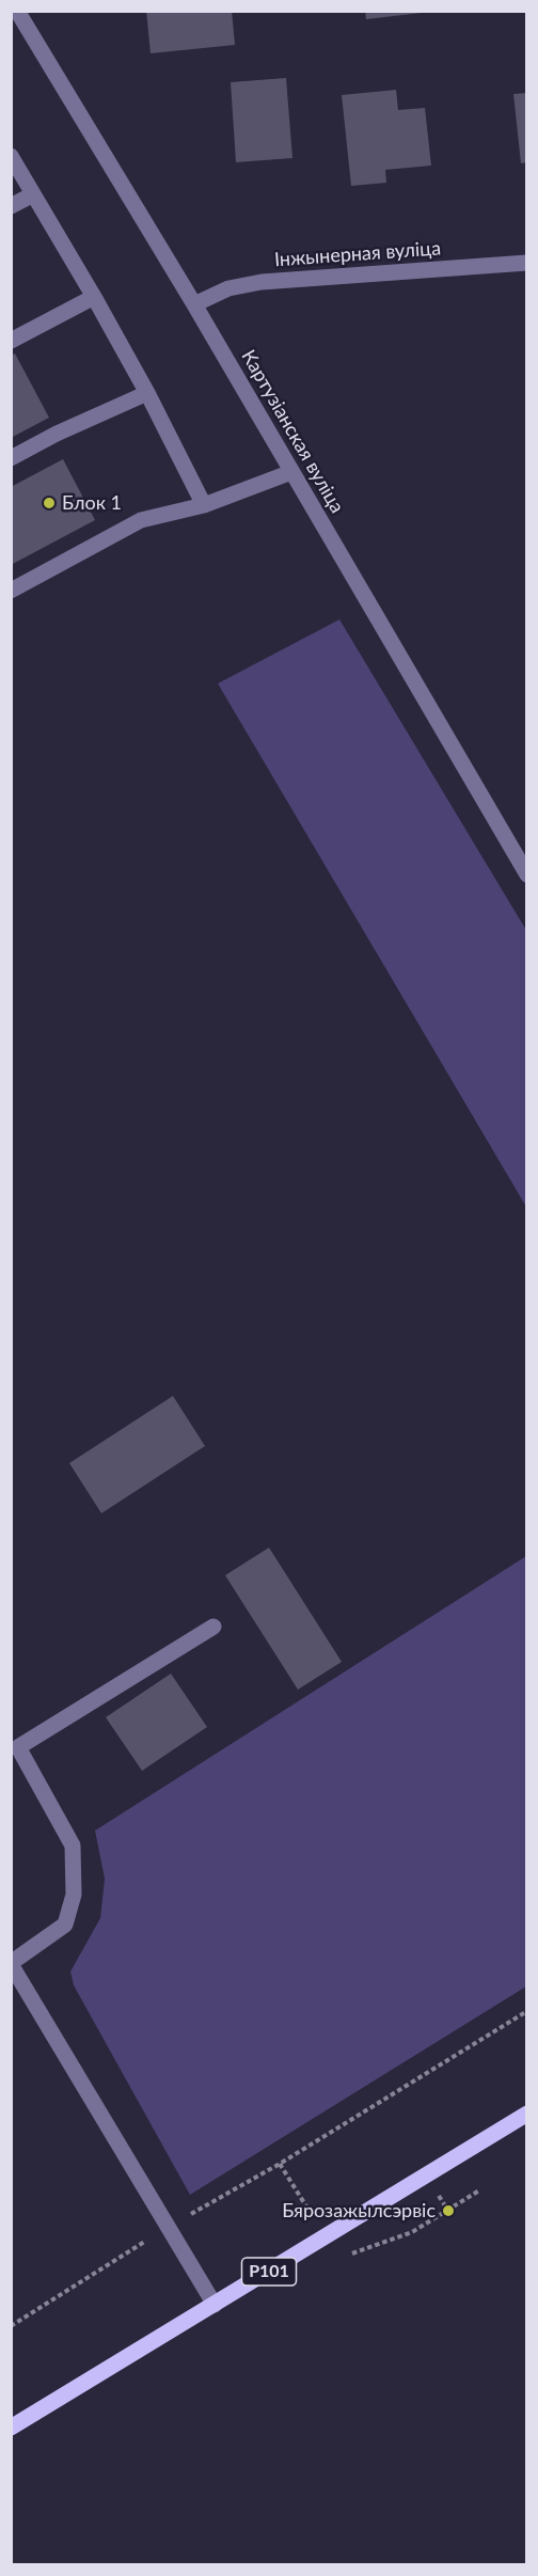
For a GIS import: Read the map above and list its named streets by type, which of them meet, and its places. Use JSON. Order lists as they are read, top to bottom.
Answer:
{
  "streets": {
    "main road": ["Р101"],
    "street": ["Інжынерная вуліца", "Картузіанская вуліца"]
  },
  "crossings": [
    ["Інжынерная вуліца", "Картузіанская вуліца"]
  ],
  "places": ["Блок 1", "Бярозажылсэрвіс"]
}
